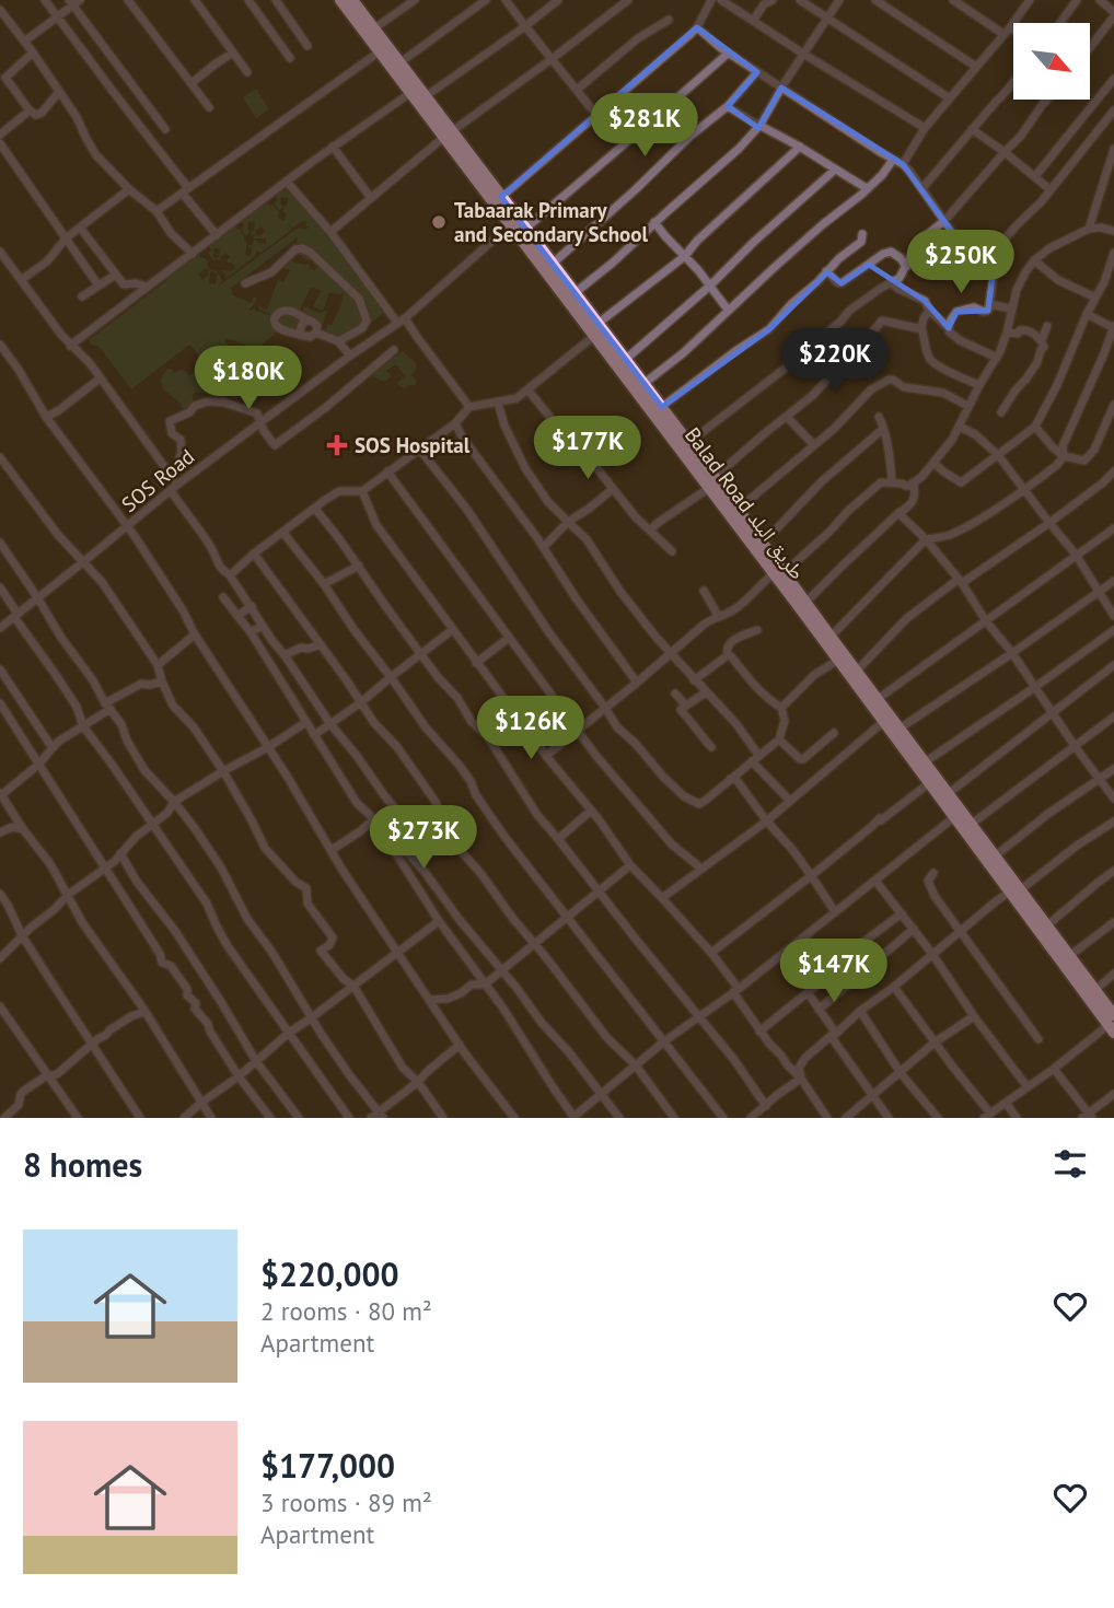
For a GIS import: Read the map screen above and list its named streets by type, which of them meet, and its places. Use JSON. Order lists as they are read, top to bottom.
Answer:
{
  "streets": {
    "highway": ["Balad Road طريق البلد"],
    "street": ["SOS Road"]
  },
  "crossings": [
    ["SOS Road", "Balad Road طريق البلد"]
  ],
  "places": {
    "other": ["Tabaarak Primary and Secondary School"],
    "health": ["SOS Hospital"]
  },
  "north": "bottom right",
  "page": {
    "price": [
      "$281K",
      "$250K",
      "$220K",
      "$180K",
      "$177K",
      "$126K",
      "$273K",
      "$147K"
    ],
    "heading": "8 homes",
    "list": [
      {
        "name": "$220,000",
        "note": "2 rooms · 80 m² · Apartment"
      },
      {
        "name": "$177,000",
        "note": "3 rooms · 89 m² · Apartment"
      }
    ]
  }
}
